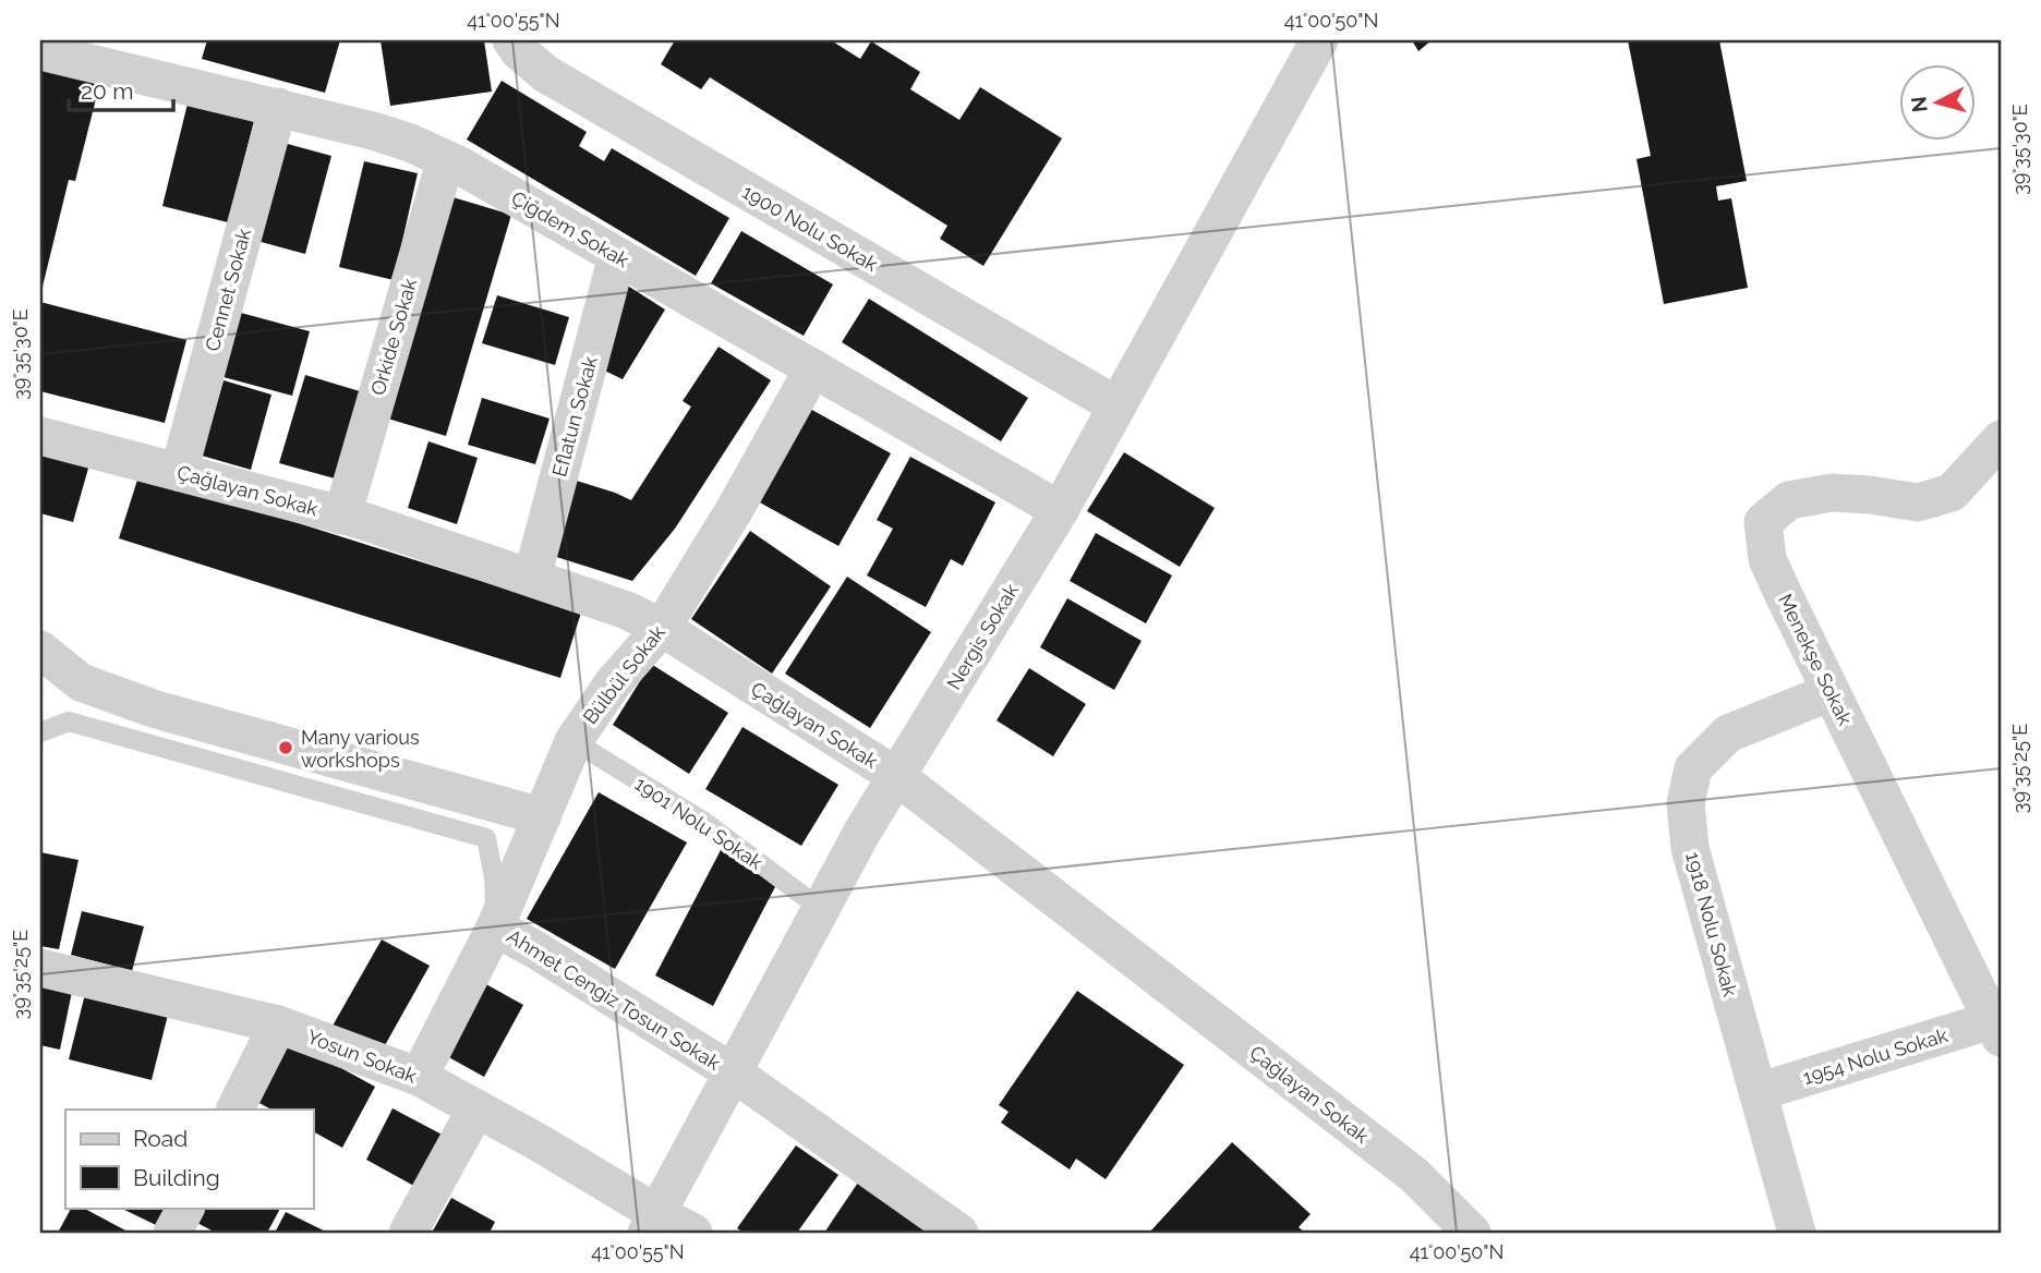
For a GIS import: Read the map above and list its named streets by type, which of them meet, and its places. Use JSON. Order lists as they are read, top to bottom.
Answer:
{
  "streets": {
    "street": [
      "1900 Nolu Sokak",
      "Çiğdem Sokak",
      "Cennet Sokak",
      "Orkide Sokak",
      "Eflatun Sokak",
      "Çağlayan Sokak",
      "Nergis Sokak",
      "Menekşe Sokak",
      "Bülbül Sokak",
      "1918 Nolu Sokak",
      "Ahmet Cengiz Tosun Sokak",
      "Yosun Sokak",
      "1954 Nolu Sokak"
    ],
    "lane": ["1901 Nolu Sokak"]
  },
  "crossings": [
    ["1900 Nolu Sokak", "Nergis Sokak"],
    ["Çiğdem Sokak", "Cennet Sokak"],
    ["Çiğdem Sokak", "Orkide Sokak"],
    ["Çiğdem Sokak", "Eflatun Sokak"],
    ["Çiğdem Sokak", "Nergis Sokak"],
    ["Çiğdem Sokak", "Bülbül Sokak"],
    ["Cennet Sokak", "Çağlayan Sokak"],
    ["Orkide Sokak", "Çağlayan Sokak"],
    ["Eflatun Sokak", "Çağlayan Sokak"],
    ["Çağlayan Sokak", "Nergis Sokak"],
    ["Çağlayan Sokak", "Bülbül Sokak"],
    ["Nergis Sokak", "1901 Nolu Sokak"],
    ["Nergis Sokak", "Ahmet Cengiz Tosun Sokak"],
    ["Nergis Sokak", "Yosun Sokak"],
    ["Menekşe Sokak", "1918 Nolu Sokak"],
    ["Menekşe Sokak", "1954 Nolu Sokak"],
    ["Bülbül Sokak", "1901 Nolu Sokak"],
    ["Bülbül Sokak", "Ahmet Cengiz Tosun Sokak"],
    ["Bülbül Sokak", "Yosun Sokak"],
    ["1918 Nolu Sokak", "1954 Nolu Sokak"]
  ],
  "places": ["Many various workshops"],
  "legend": ["Road", "Building"],
  "scale_bar": "20 m",
  "north": "left",
  "coordinates": [
    "41°00'55\"N",
    "41°00'50\"N",
    "39°35'30\"E",
    "39°35'25\"E"
  ]
}
